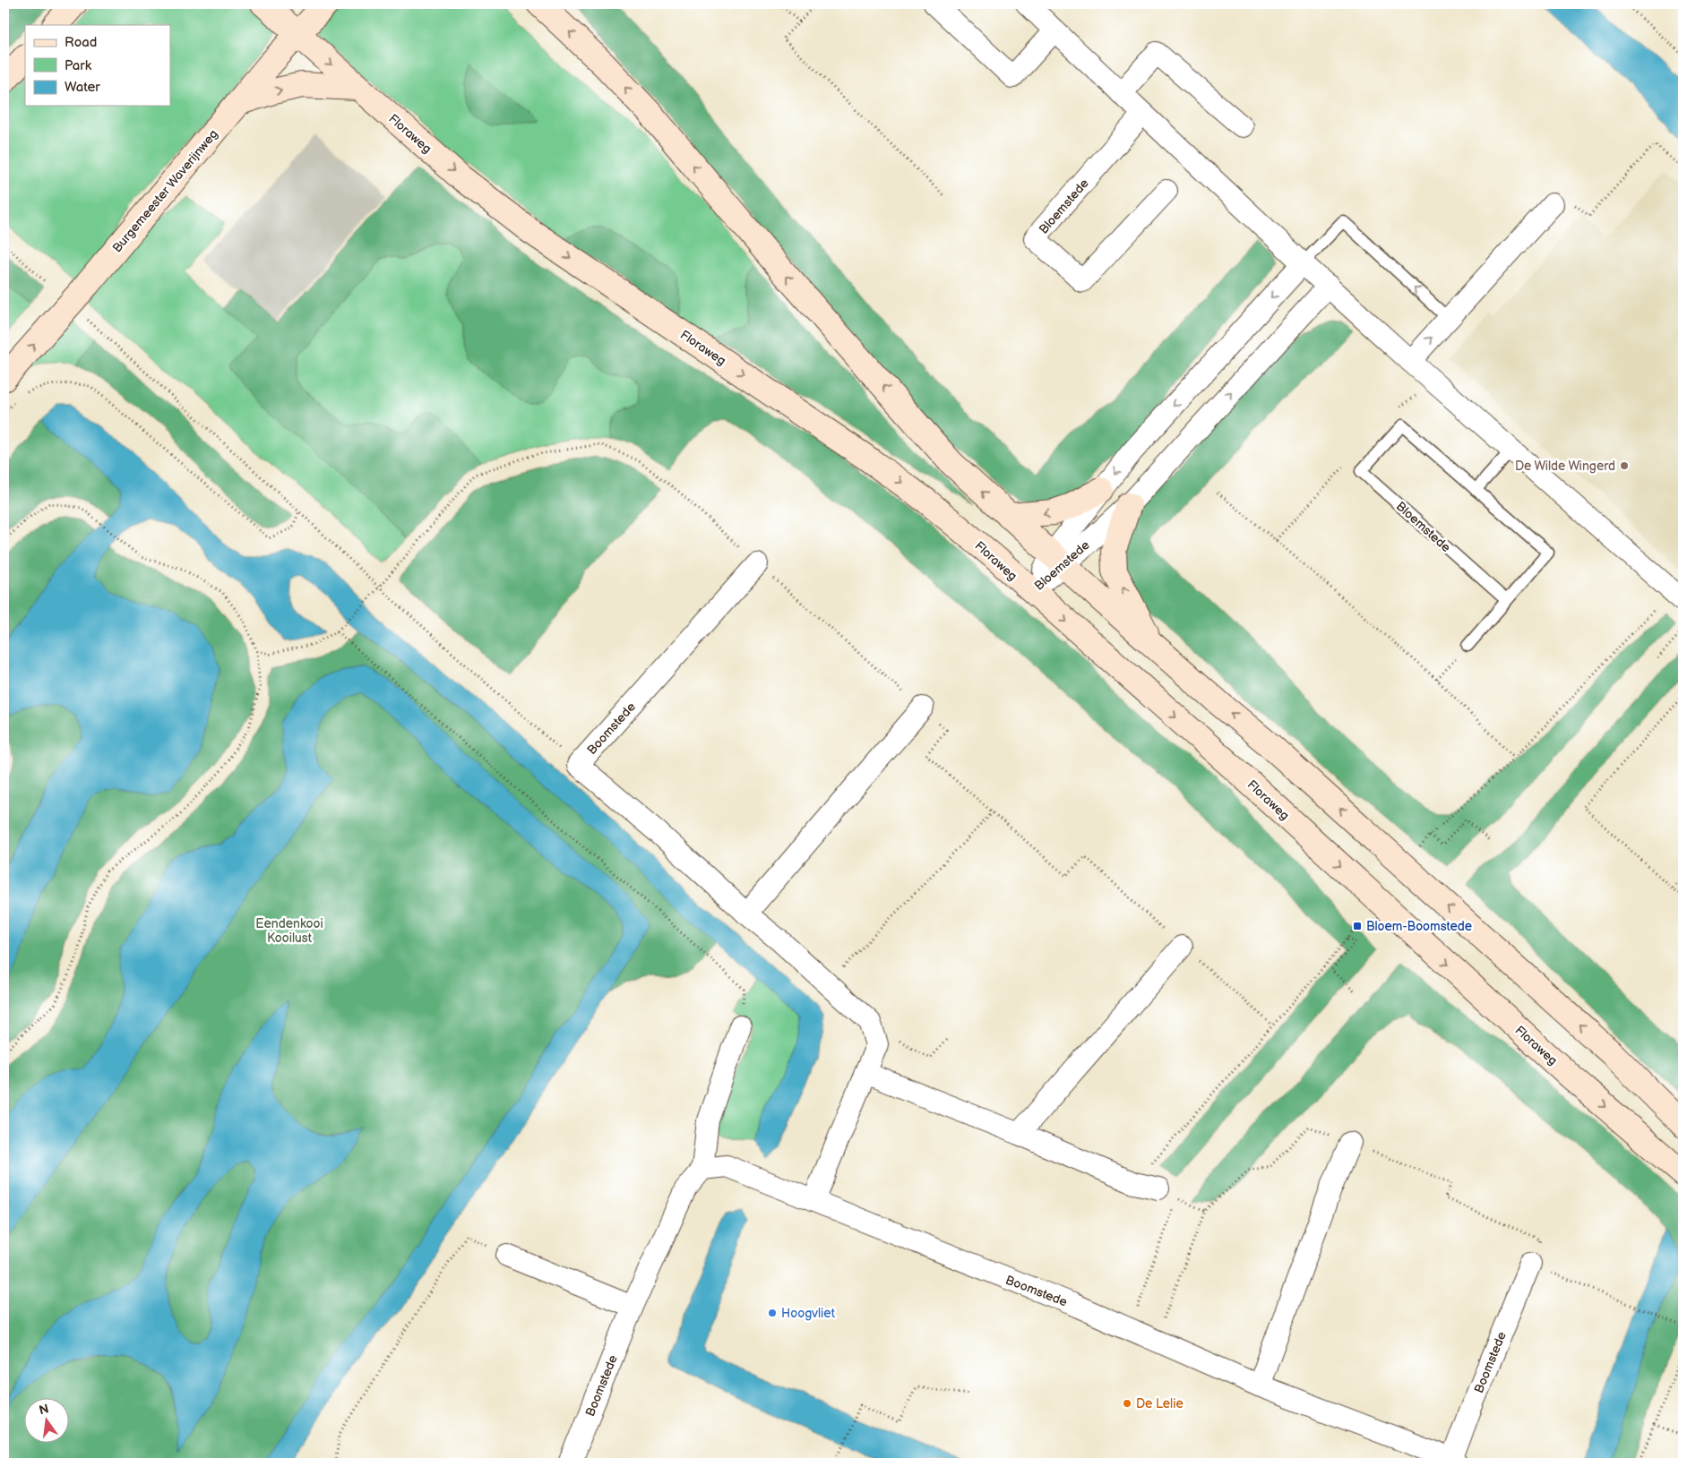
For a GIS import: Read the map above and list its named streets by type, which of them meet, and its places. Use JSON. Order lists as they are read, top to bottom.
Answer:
{
  "streets": {
    "main road": ["Floraweg", "Burgemeester Waverijnweg"],
    "street": ["Bloemstede", "Boomstede"]
  },
  "crossings": [
    ["Floraweg", "Burgemeester Waverijnweg"],
    ["Floraweg", "Bloemstede"]
  ],
  "one_way": ["Burgemeester Waverijnweg"],
  "parks": ["Eendenkooi Kooilust"],
  "places": {
    "other": ["De Wilde Wingerd", "Hoogvliet", "De Lelie"],
    "transit": ["Bloem-Boomstede"]
  },
  "legend": ["Road", "Park", "Water"],
  "north": "top"
}
